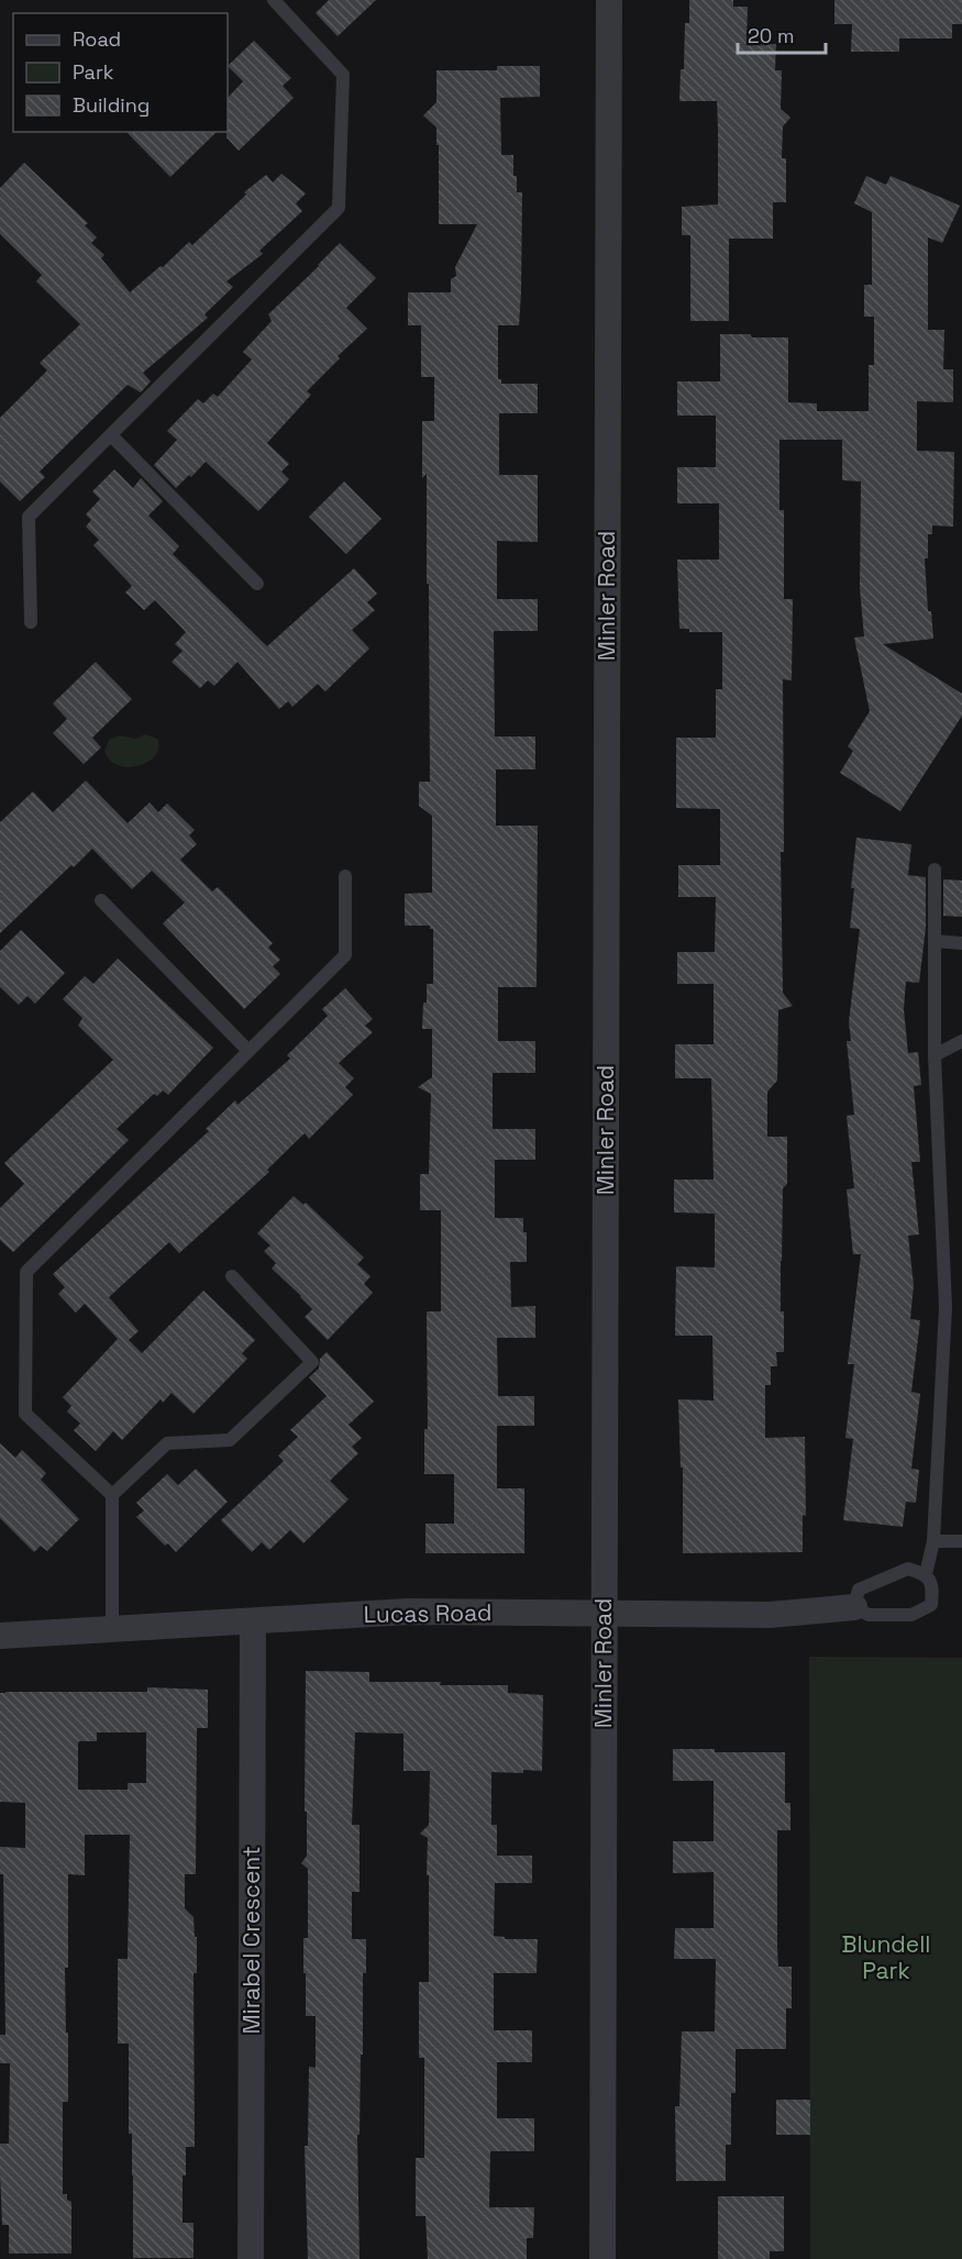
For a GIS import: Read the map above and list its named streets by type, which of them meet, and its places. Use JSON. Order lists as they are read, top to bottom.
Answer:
{
  "streets": {
    "street": ["Minler Road", "Lucas Road", "Mirabel Crescent"]
  },
  "crossings": [
    ["Minler Road", "Lucas Road"],
    ["Lucas Road", "Mirabel Crescent"]
  ],
  "parks": ["Blundell Park"],
  "legend": ["Road", "Park", "Building"],
  "scale_bar": "20 m"
}
